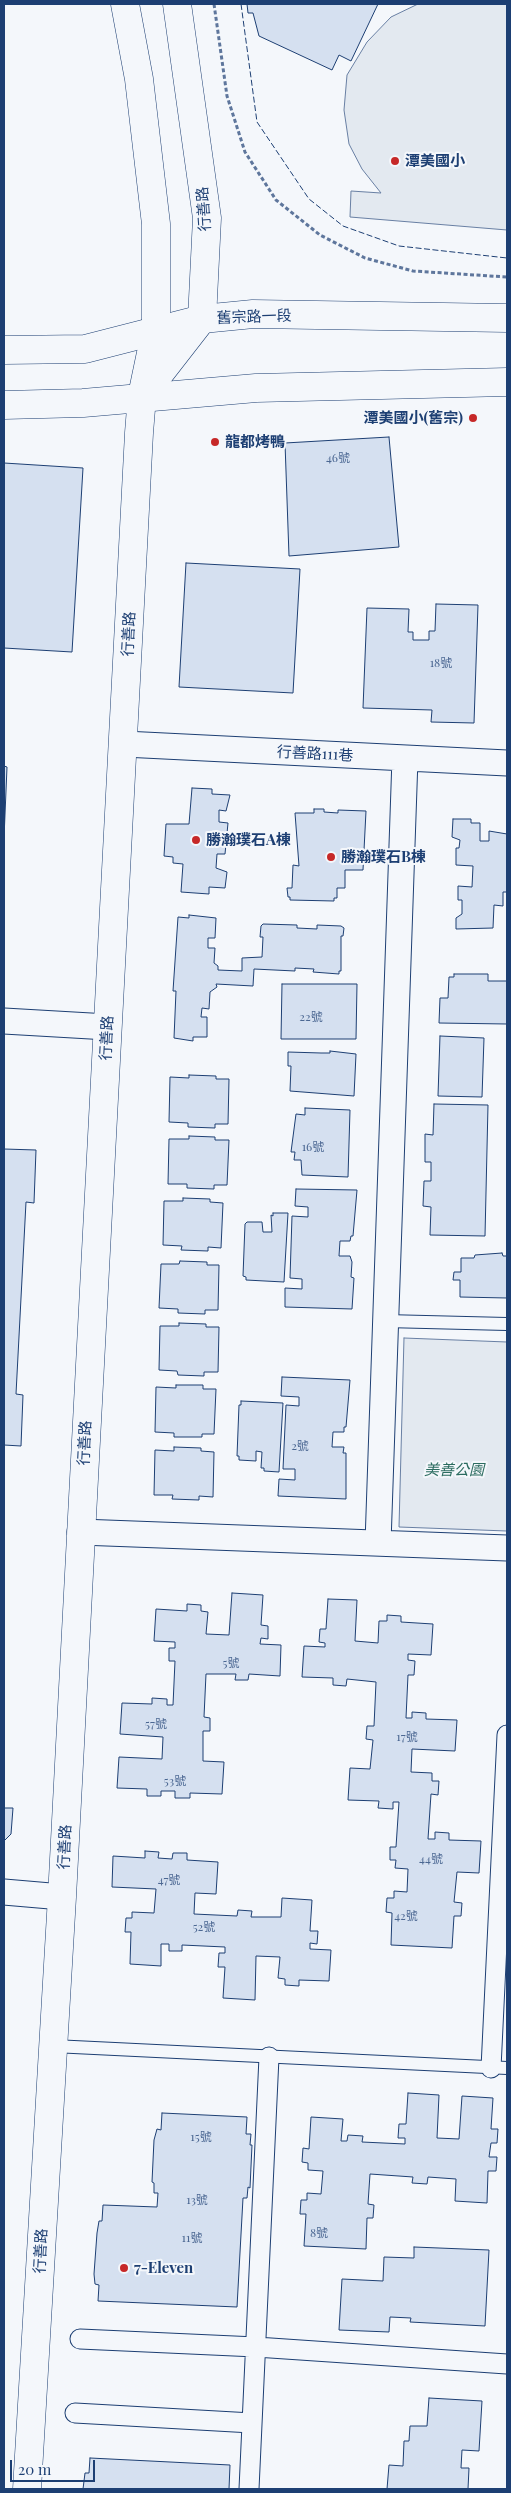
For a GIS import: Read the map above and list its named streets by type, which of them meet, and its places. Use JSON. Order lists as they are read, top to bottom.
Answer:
{
  "streets": {
    "street": ["行善路", "舊宗路一段", "行善路111巷"]
  },
  "crossings": [
    ["行善路", "舊宗路一段"],
    ["行善路", "行善路111巷"]
  ],
  "parks": ["美善公園"],
  "places": [
    "潭美國小",
    "潭美國小(舊宗)",
    "龍都烤鴨",
    "勝瀚璞石A棟",
    "勝瀚璞石B棟",
    "7-Eleven"
  ],
  "house_numbers": [
    "46號",
    "18號",
    "22號",
    "16號",
    "2號",
    "5號",
    "57號",
    "17號",
    "53號",
    "44號",
    "47號",
    "42號",
    "52號",
    "15號",
    "13號",
    "8號",
    "11號"
  ],
  "scale_bar": "20 m"
}
